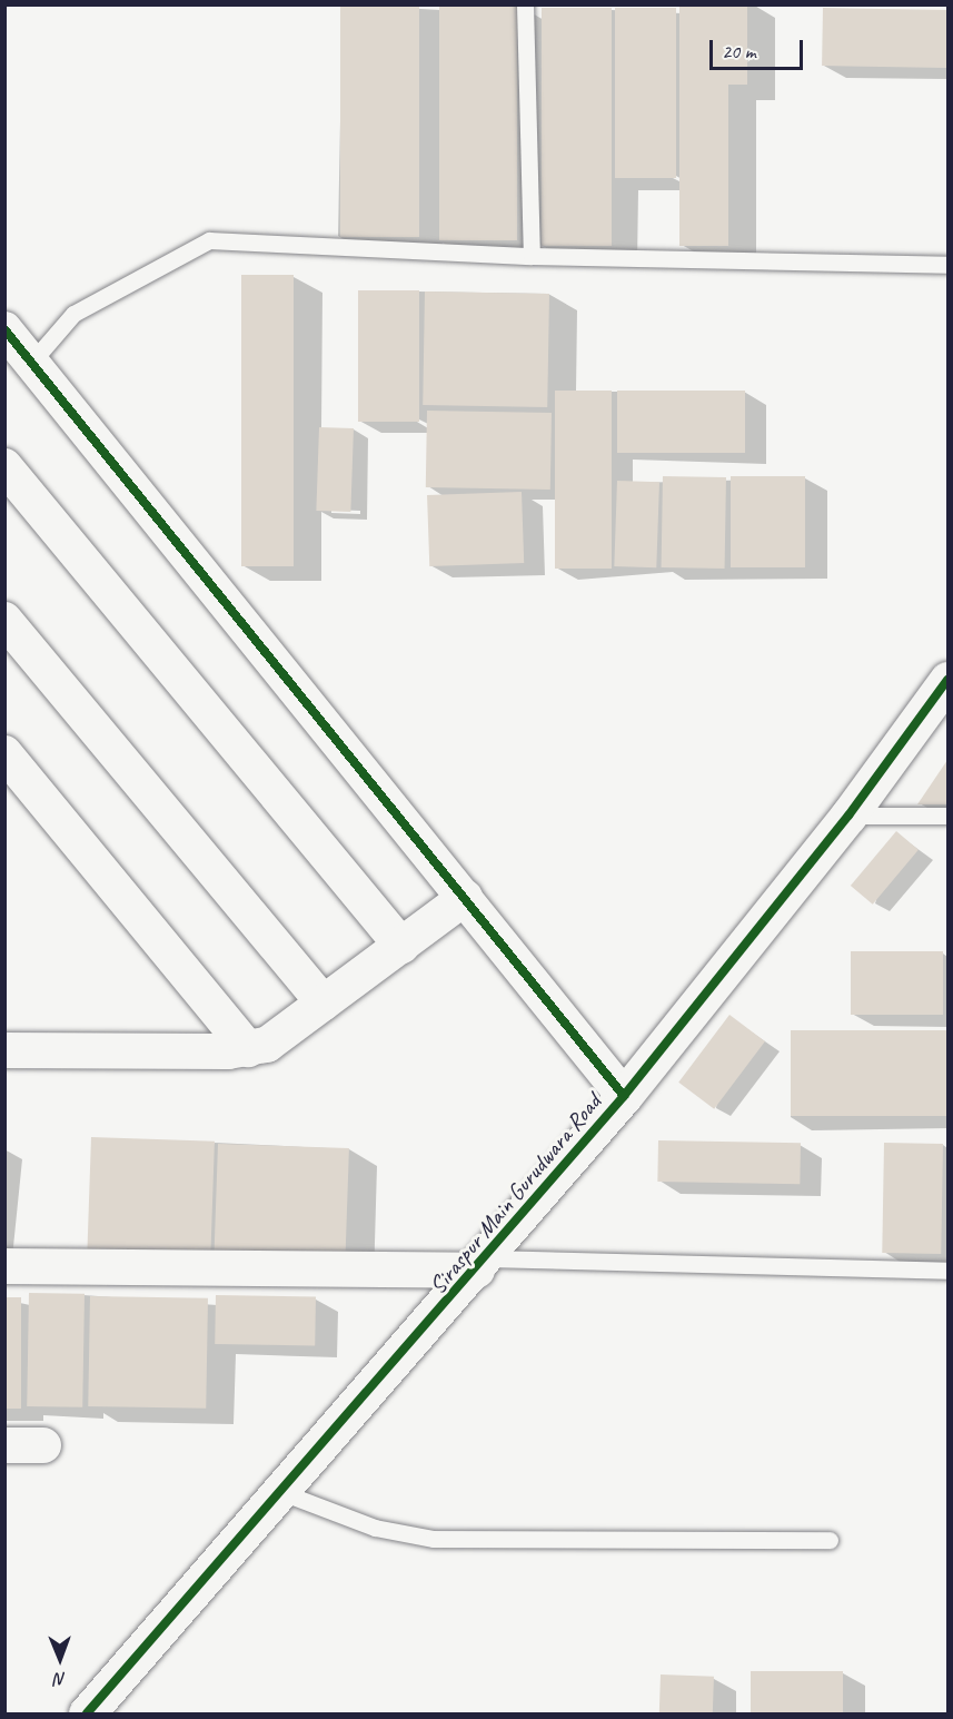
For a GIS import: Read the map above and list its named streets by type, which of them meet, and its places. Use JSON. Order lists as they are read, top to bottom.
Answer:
{
  "streets": {
    "street": ["Siraspur Main Gurudwara Road"]
  },
  "scale_bar": "20 m",
  "north": "bottom"
}
